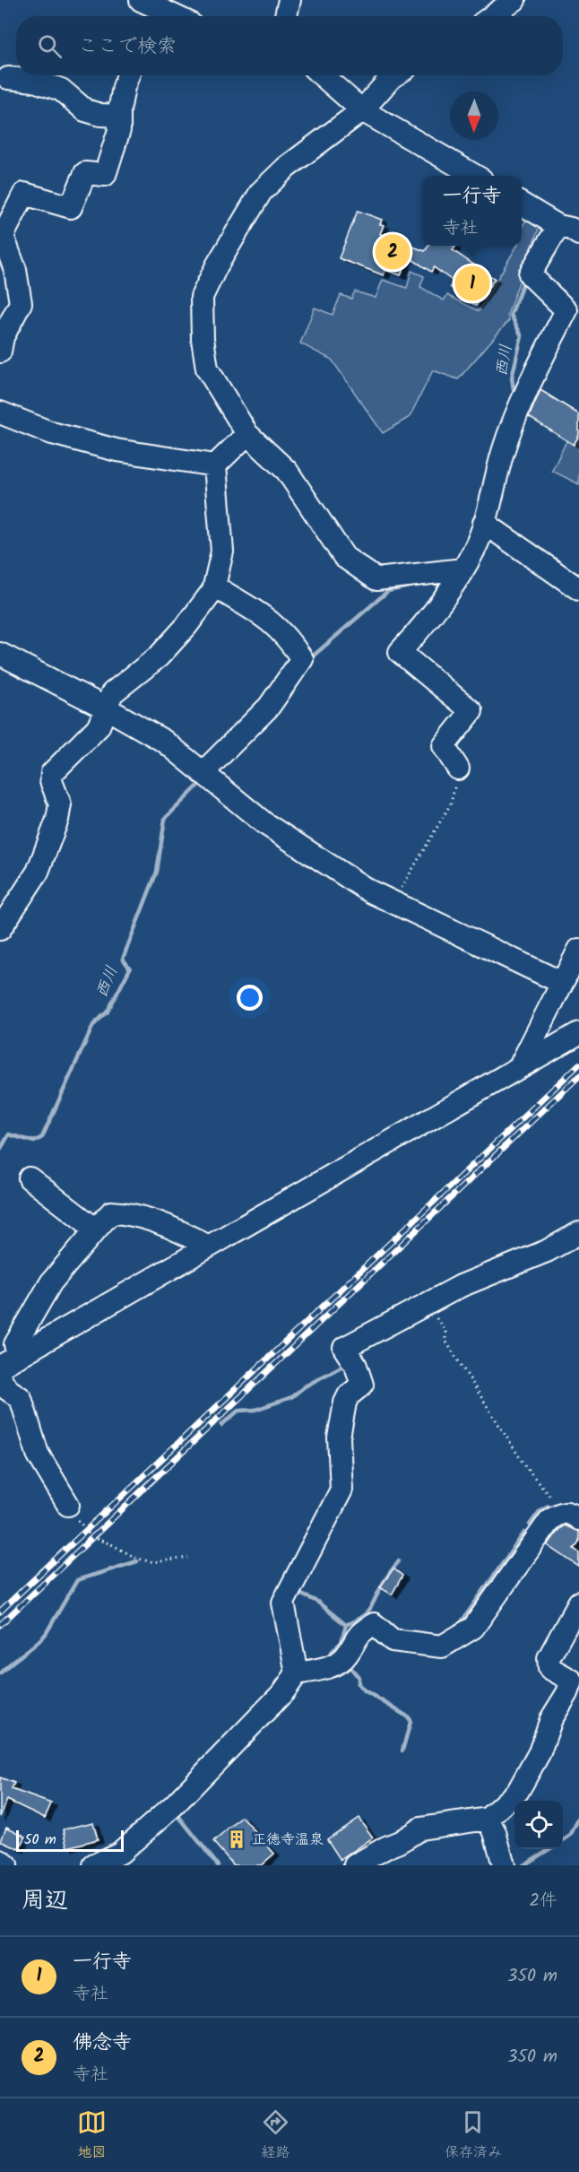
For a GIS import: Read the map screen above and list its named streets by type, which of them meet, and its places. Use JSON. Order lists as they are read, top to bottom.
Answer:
{
  "water": ["西川"],
  "places": {
    "building": ["正徳寺温泉"]
  },
  "scale_bar": "50 m",
  "north": "bottom",
  "page": {
    "search": "ここで検索",
    "popup": ["一行寺", "寺社"],
    "pins": ["2", "1"],
    "scale": "50 m",
    "heading": ["周辺", "2件"],
    "list": [
      {
        "mark": "1",
        "name": "一行寺",
        "note": "寺社",
        "value": "350 m"
      },
      {
        "mark": "2",
        "name": "佛念寺",
        "note": "寺社",
        "value": "350 m"
      }
    ],
    "nav": ["地図", "経路", "保存済み"]
  }
}
